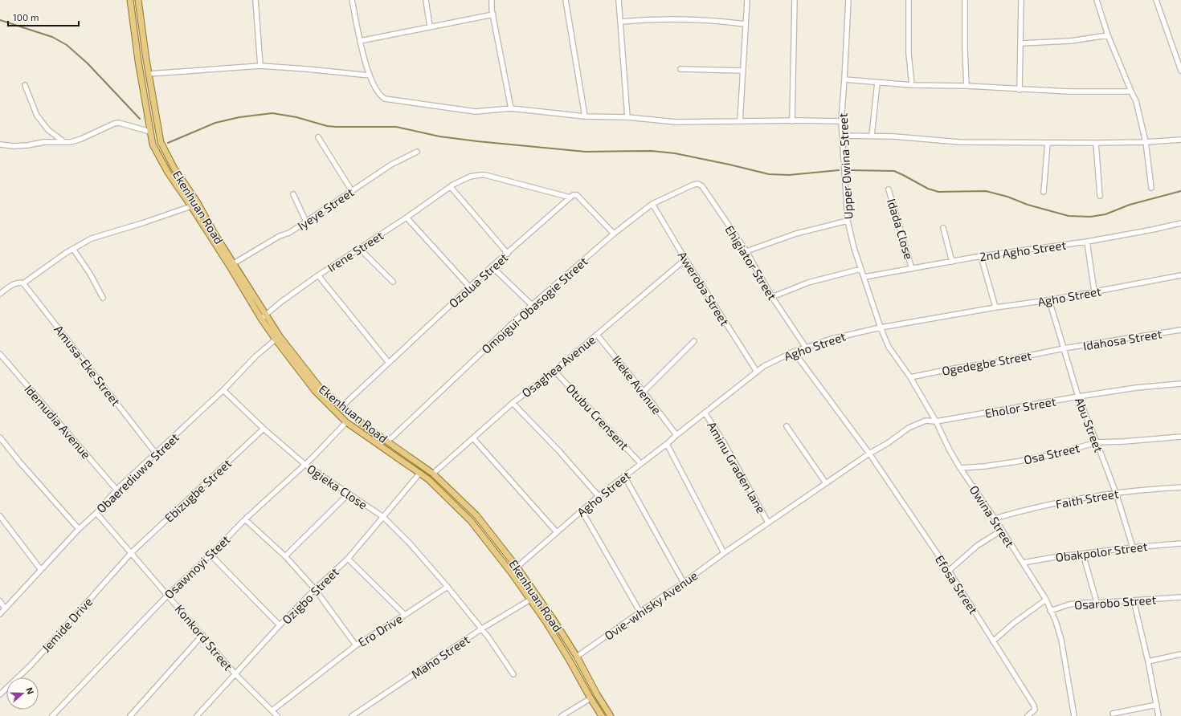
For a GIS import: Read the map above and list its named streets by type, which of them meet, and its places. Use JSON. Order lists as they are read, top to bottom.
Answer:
{
  "streets": {
    "main road": ["Ekenhuan Road"],
    "street": [
      "Upper Owina Street",
      "Iyeye Street",
      "Idada Close",
      "2nd Agho Street",
      "Irene Street",
      "Ehigiator Street",
      "Ozolua Street",
      "Aweroba Street",
      "Agho Street",
      "Omoigui-Obasogie Street",
      "Idahosa Street",
      "Ogedegbe Street",
      "Amusa-Eke Street",
      "Osaghea Avenue",
      "Ikeke Avenue",
      "Eholor Street",
      "Otubu Crensent",
      "Idemudia Avenue",
      "Abu Street",
      "Osa Street",
      "Aminu Graden lane",
      "Obaerediuwa Street",
      "Ogieka Close",
      "Ebizugbe Street",
      "Faith Street",
      "Owina Street",
      "Obakpolor Street",
      "Osawnoyi Steet",
      "Efosa Street",
      "Ozigbo Street",
      "Osarobo Street",
      "Ovie-whisky Avenue",
      "Jemide Drive",
      "Ero Drive",
      "Konkord Street",
      "Maho Street"
    ]
  },
  "crossings": [
    ["Upper Owina Street", "2nd Agho Street"],
    ["Upper Owina Street", "Agho Street"],
    ["Upper Owina Street", "Owina Street"],
    ["Ekenhuan Road", "Iyeye Street"],
    ["Ekenhuan Road", "Irene Street"],
    ["Ekenhuan Road", "Ozolua Street"],
    ["Ekenhuan Road", "Agho Street"],
    ["Ekenhuan Road", "Omoigui-Obasogie Street"],
    ["Ekenhuan Road", "Osaghea Avenue"],
    ["Ekenhuan Road", "Obaerediuwa Street"],
    ["Ekenhuan Road", "Osawnoyi Steet"],
    ["Ekenhuan Road", "Ozigbo Street"],
    ["Ekenhuan Road", "Ovie-whisky Avenue"],
    ["Ekenhuan Road", "Maho Street"],
    ["Idada Close", "2nd Agho Street"],
    ["Irene Street", "Ozolua Street"],
    ["Ehigiator Street", "Agho Street"],
    ["Ehigiator Street", "Omoigui-Obasogie Street"],
    ["Aweroba Street", "Agho Street"],
    ["Aweroba Street", "Omoigui-Obasogie Street"],
    ["Aweroba Street", "Osaghea Avenue"],
    ["Agho Street", "Ikeke Avenue"],
    ["Agho Street", "Otubu Crensent"],
    ["Agho Street", "Abu Street"],
    ["Agho Street", "Aminu Graden lane"],
    ["Agho Street", "Owina Street"],
    ["Agho Street", "Efosa Street"],
    ["Idahosa Street", "Ogedegbe Street"],
    ["Idahosa Street", "Abu Street"],
    ["Ogedegbe Street", "Abu Street"],
    ["Ogedegbe Street", "Owina Street"],
    ["Amusa-Eke Street", "Obaerediuwa Street"],
    ["Osaghea Avenue", "Ikeke Avenue"],
    ["Osaghea Avenue", "Otubu Crensent"],
    ["Eholor Street", "Abu Street"],
    ["Eholor Street", "Owina Street"],
    ["Eholor Street", "Efosa Street"],
    ["Eholor Street", "Ovie-whisky Avenue"],
    ["Idemudia Avenue", "Obaerediuwa Street"],
    ["Abu Street", "Osa Street"],
    ["Abu Street", "Faith Street"],
    ["Abu Street", "Obakpolor Street"],
    ["Osa Street", "Owina Street"],
    ["Aminu Graden lane", "Ovie-whisky Avenue"],
    ["Obaerediuwa Street", "Ogieka Close"],
    ["Obaerediuwa Street", "Konkord Street"],
    ["Ogieka Close", "Ebizugbe Street"],
    ["Ogieka Close", "Osawnoyi Steet"],
    ["Ogieka Close", "Ozigbo Street"],
    ["Ogieka Close", "Ero Drive"],
    ["Ebizugbe Street", "Jemide Drive"],
    ["Ebizugbe Street", "Konkord Street"],
    ["Faith Street", "Owina Street"],
    ["Owina Street", "Obakpolor Street"],
    ["Owina Street", "Osarobo Street"],
    ["Osawnoyi Steet", "Konkord Street"],
    ["Efosa Street", "Ovie-whisky Avenue"],
    ["Ozigbo Street", "Konkord Street"],
    ["Jemide Drive", "Konkord Street"],
    ["Ero Drive", "Konkord Street"]
  ],
  "scale_bar": "100 m",
  "north": "right"
}
